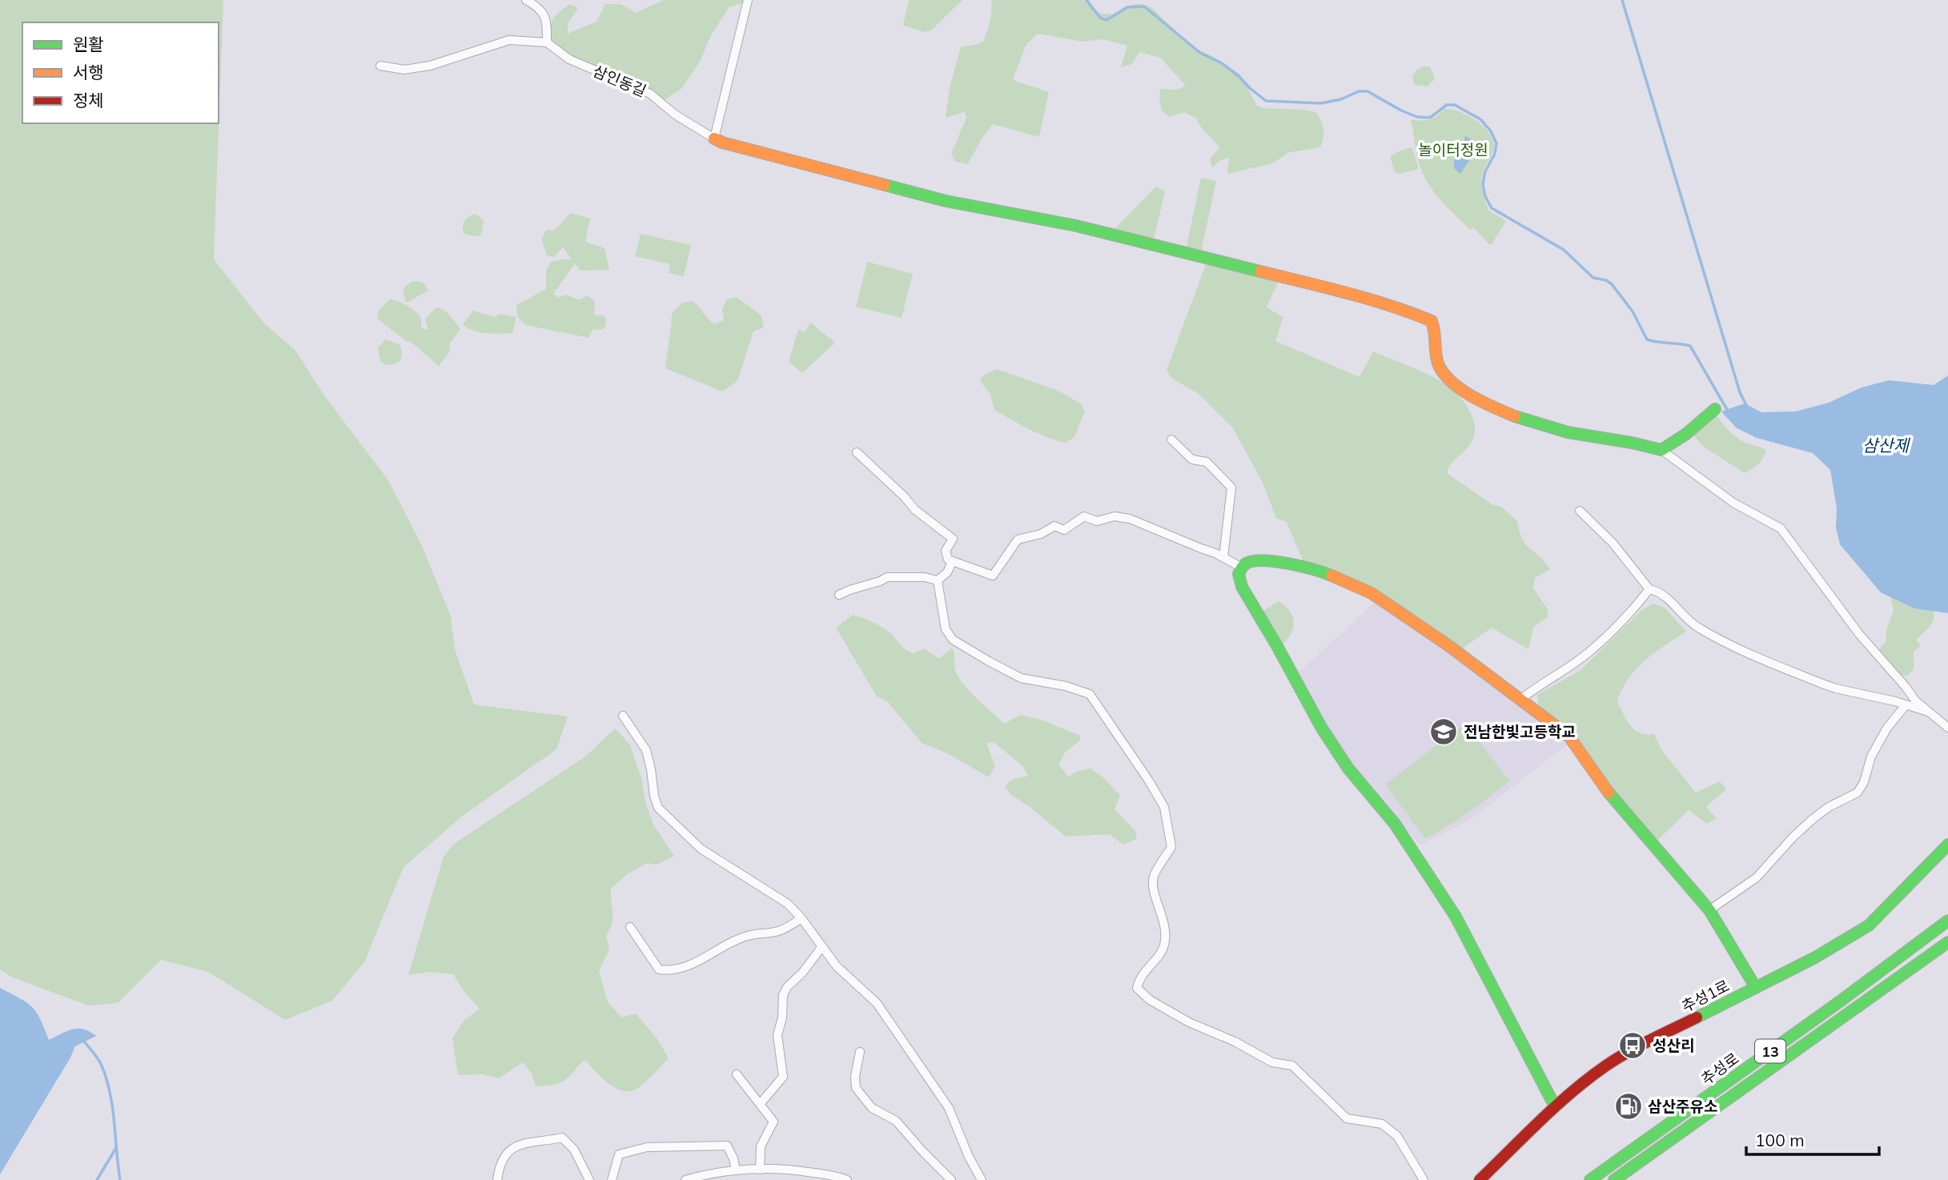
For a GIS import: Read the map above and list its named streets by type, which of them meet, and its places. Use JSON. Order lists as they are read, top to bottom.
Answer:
{
  "streets": {
    "street": [
      "삼인동길",
      "추성1로",
      "13",
      "추성로"
    ]
  },
  "water": ["삼산제"],
  "parks": ["놀이터정원"],
  "places": {
    "school or university": ["전남한빛고등학교"],
    "bus stop": ["성산리"],
    "fuel station": ["삼산주유소"]
  },
  "legend": ["원활", "서행", "정체"],
  "scale_bar": "100 m"
}
